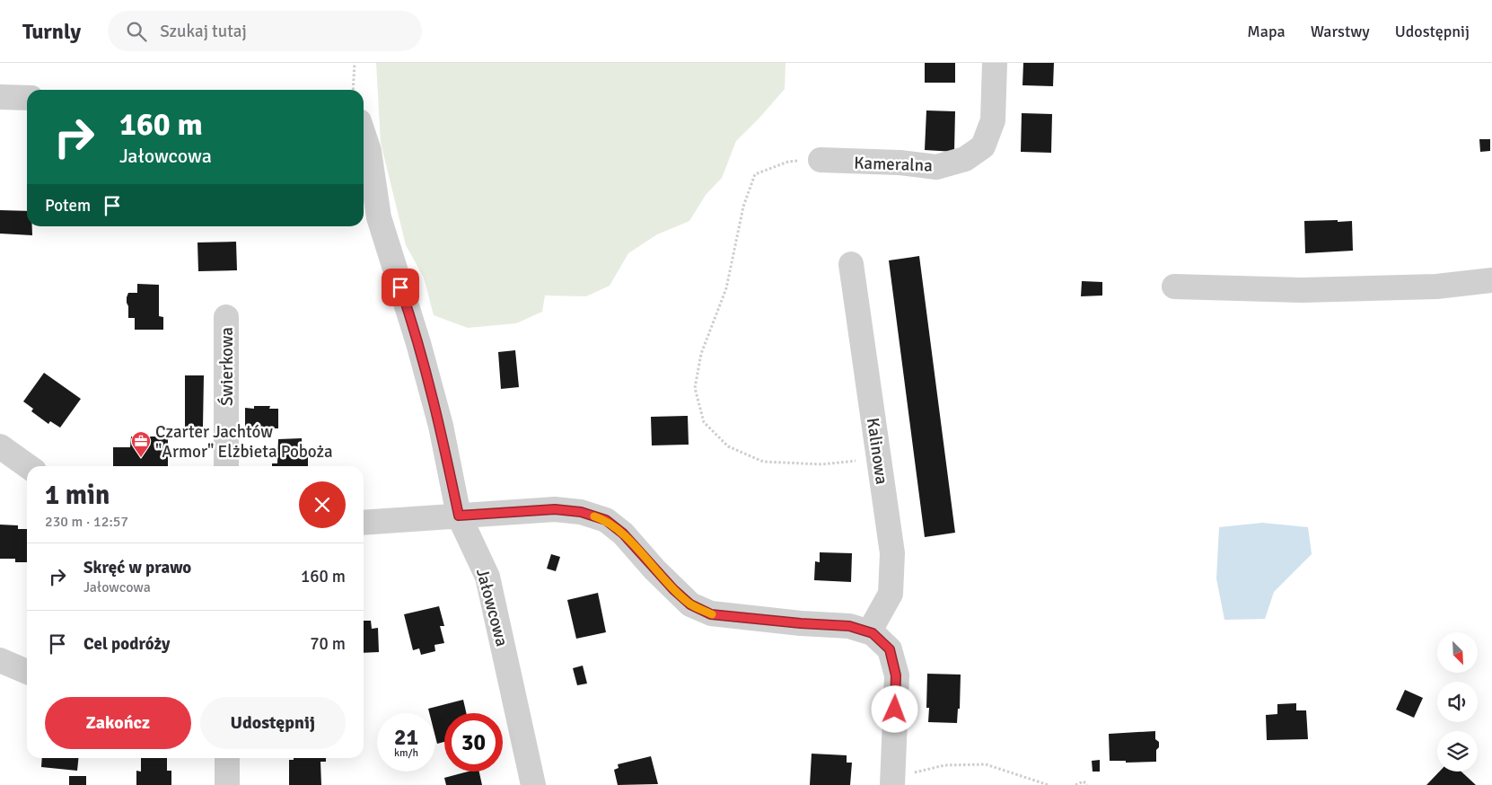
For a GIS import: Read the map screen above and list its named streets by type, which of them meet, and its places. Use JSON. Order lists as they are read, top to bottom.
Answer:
{
  "streets": {
    "street": [
      "Kameralna",
      "Świerkowa",
      "Kalinowa",
      "Jałowcowa"
    ]
  },
  "places": {
    "office": ["Czarter Jachtów \"Armor\" Elżbieta Poboża"]
  },
  "north": "bottom right",
  "page": {
    "header": "Turnly",
    "search": "Szukaj tutaj",
    "nav": ["Mapa", "Warstwy", "Udostępnij"],
    "turn": ["160 m", "Jałowcowa"],
    "then": "Potem",
    "heading": ["1 min", "230 m · 12:57"],
    "list": [
      {
        "name": "Skręć w prawo",
        "note": "Jałowcowa",
        "value": "160 m"
      },
      {
        "name": "Cel podróży",
        "value": "70 m"
      }
    ],
    "buttons": ["Zakończ", "Udostępnij"],
    "speed": "21 km/h",
    "limit": "30"
  }
}
